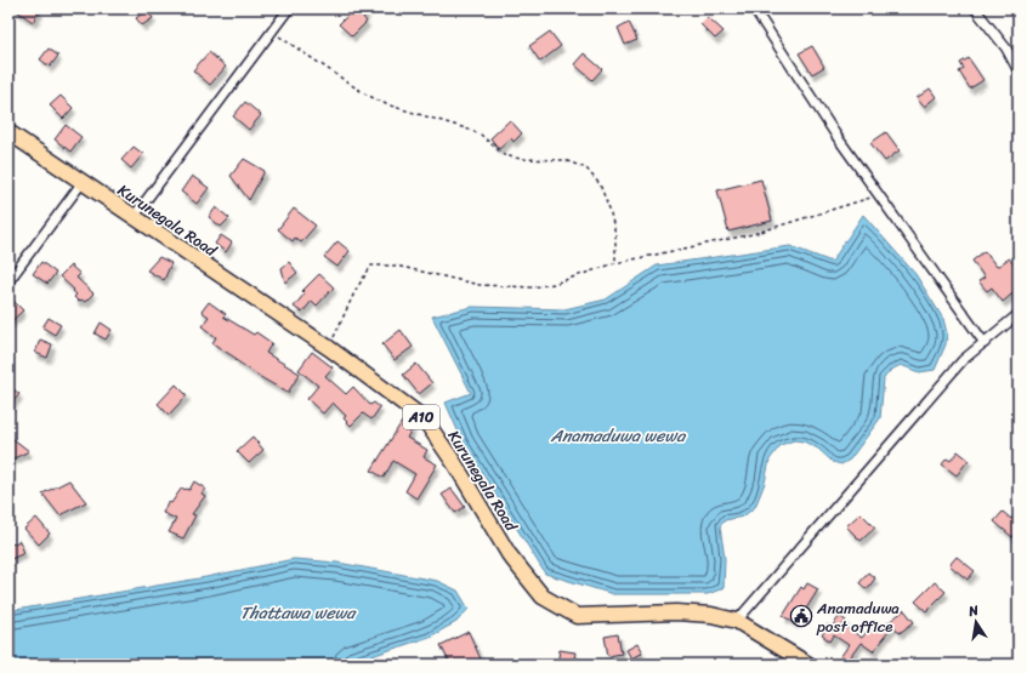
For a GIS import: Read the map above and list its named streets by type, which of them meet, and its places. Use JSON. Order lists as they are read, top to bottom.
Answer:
{
  "streets": {
    "highway": ["Kurunegala Road", "A10"]
  },
  "water": ["Anamaduwa wewa", "Thattawa wewa"],
  "places": {
    "public building": ["Anamaduwa post office"]
  },
  "north": "top"
}
